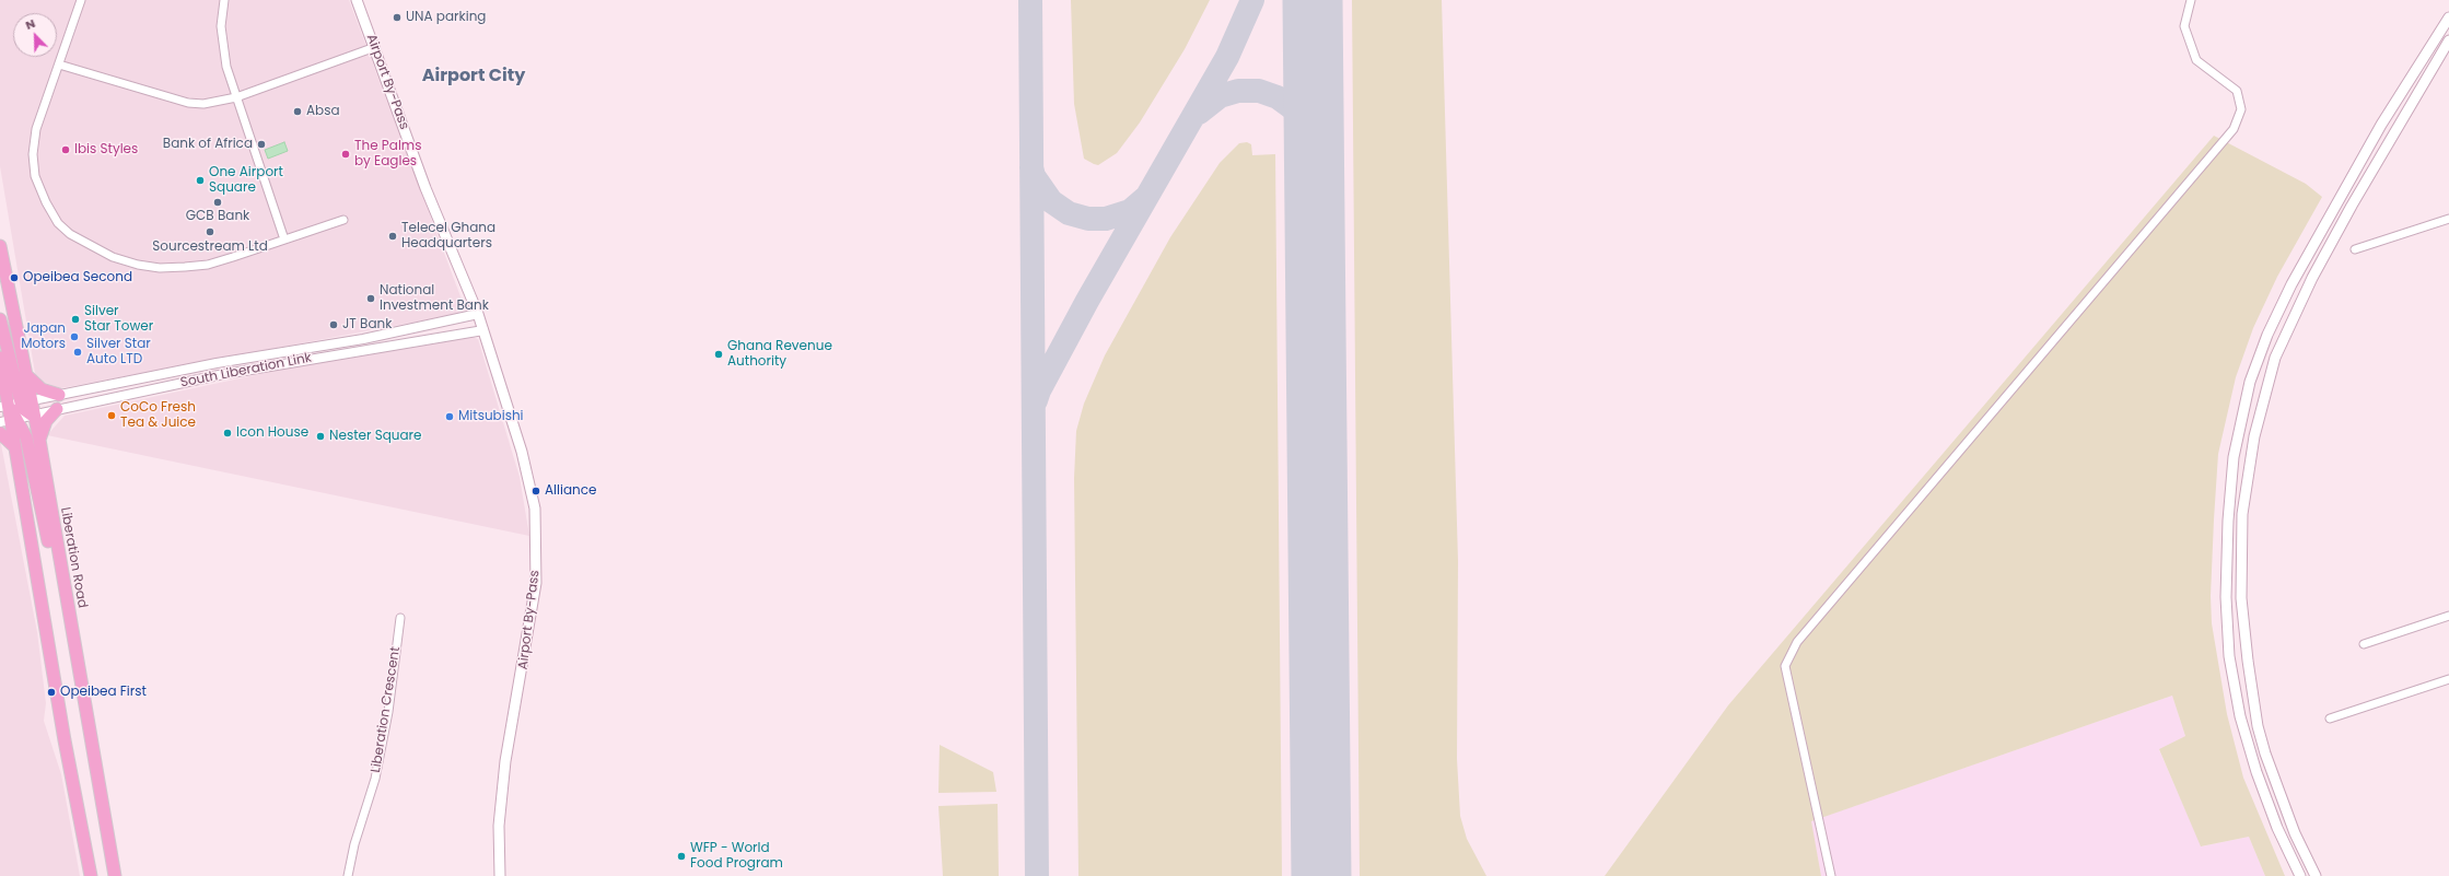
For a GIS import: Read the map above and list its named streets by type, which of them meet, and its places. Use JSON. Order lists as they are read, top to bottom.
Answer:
{
  "streets": {
    "highway": ["Liberation Road"],
    "main road": ["Airport By-Pass"],
    "street": ["South Liberation Link", "Liberation Crescent"]
  },
  "crossings": [
    ["Airport By-Pass", "South Liberation Link"],
    ["South Liberation Link", "Liberation Road"]
  ],
  "districts": ["Airport City"],
  "places": [
    "UNA parking",
    "Absa",
    "Bank of Africa",
    "Ibis Styles",
    "The Palms by Eagles",
    "One Airport Square",
    "GCB Bank",
    "Sourcestream Ltd",
    "Telecel Ghana Headquarters",
    "Opeibea Second",
    "National Investment Bank",
    "Silver Star Tower",
    "JT Bank",
    "Japan Motors",
    "Silver Star Auto LTD",
    "Ghana Revenue Authority",
    "CoCo Fresh Tea & Juice",
    "Mitsubishi",
    "Icon House",
    "Nester Square",
    "Alliance",
    "Opeibea First",
    "WFP - World Food Program"
  ],
  "north": "top left"
}
